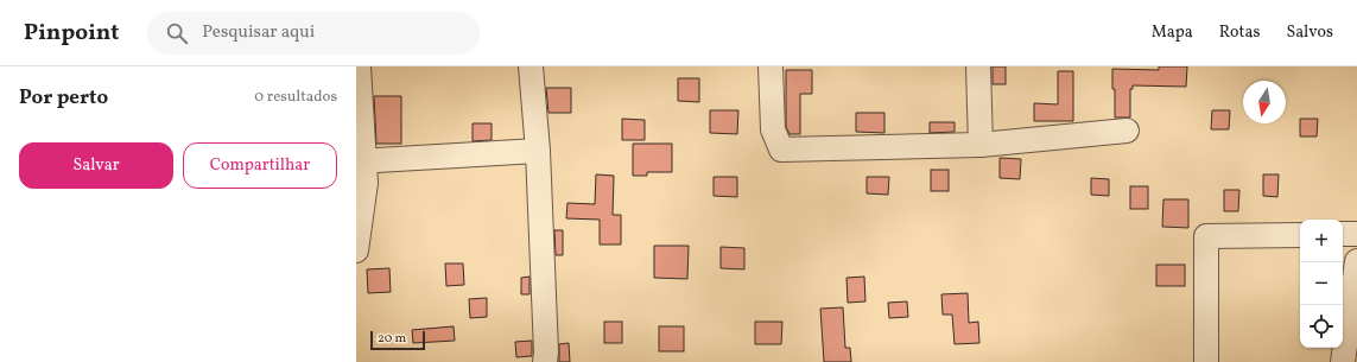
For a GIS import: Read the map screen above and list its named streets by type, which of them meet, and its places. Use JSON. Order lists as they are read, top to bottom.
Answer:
{
  "scale_bar": "20 m",
  "north": "bottom",
  "page": {
    "header": "Pinpoint",
    "search": "Pesquisar aqui",
    "nav": ["Mapa", "Rotas", "Salvos"],
    "heading": ["Por perto", "0 resultados"],
    "buttons": ["Salvar", "Compartilhar"],
    "map_buttons": ["+", "−"],
    "scale": "20 m"
  }
}
